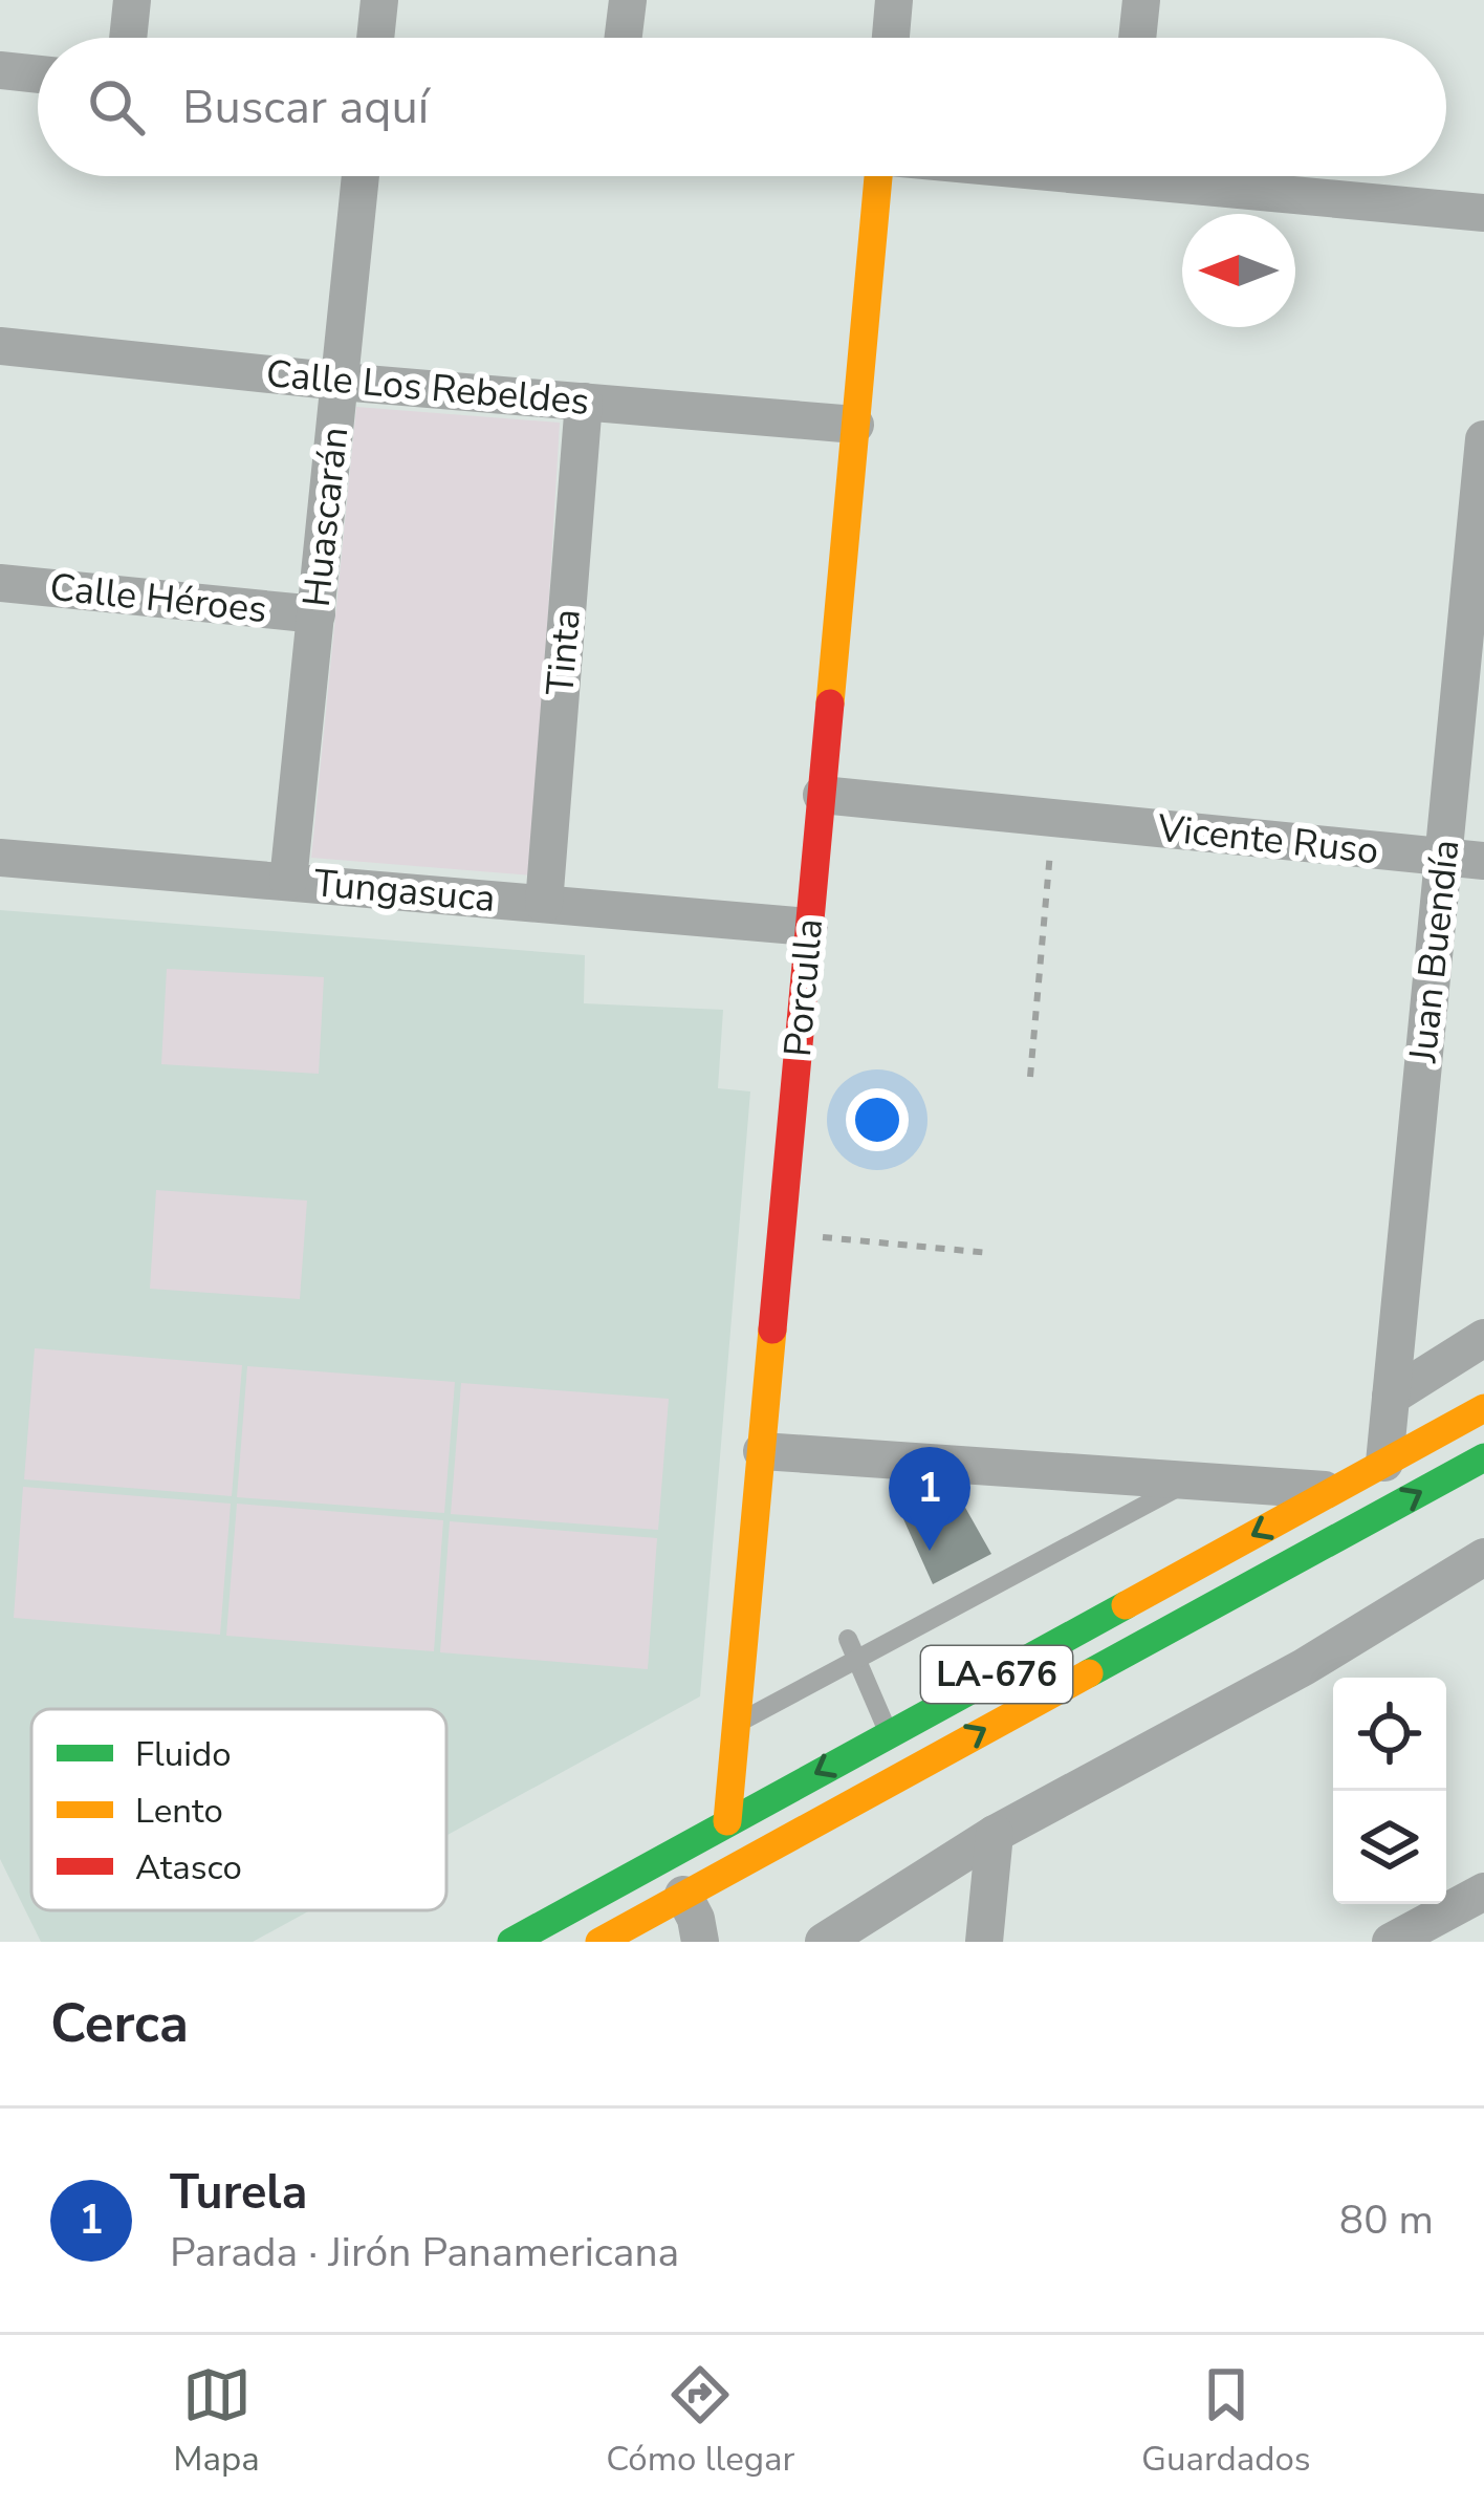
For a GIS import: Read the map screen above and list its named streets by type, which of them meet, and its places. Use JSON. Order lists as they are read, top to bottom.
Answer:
{
  "streets": {
    "main road": ["Porculla", "LA-676"],
    "street": [
      "Calle Los Rebeldes",
      "Huascarán",
      "Calle Héroes",
      "Tinta",
      "Vicente Ruso",
      "Tungasuca",
      "Juan Buendía"
    ]
  },
  "crossings": [
    ["Calle Los Rebeldes", "Huascarán"],
    ["Calle Los Rebeldes", "Tinta"],
    ["Calle Los Rebeldes", "Porculla"],
    ["Huascarán", "Calle Héroes"],
    ["Huascarán", "Tungasuca"],
    ["Tinta", "Tungasuca"],
    ["Vicente Ruso", "Juan Buendía"],
    ["Vicente Ruso", "Porculla"],
    ["Tungasuca", "Porculla"],
    ["Juan Buendía", "LA-676"],
    ["Porculla", "LA-676"]
  ],
  "legend": ["Fluido", "Lento", "Atasco"],
  "north": "left",
  "page": {
    "search": "Buscar aquí",
    "pins": "1",
    "heading": "Cerca",
    "list": [
      {
        "mark": "1",
        "name": "Turela",
        "note": "Parada · Jirón Panamericana",
        "value": "80 m"
      }
    ],
    "nav": ["Mapa", "Cómo llegar", "Guardados"]
  }
}
